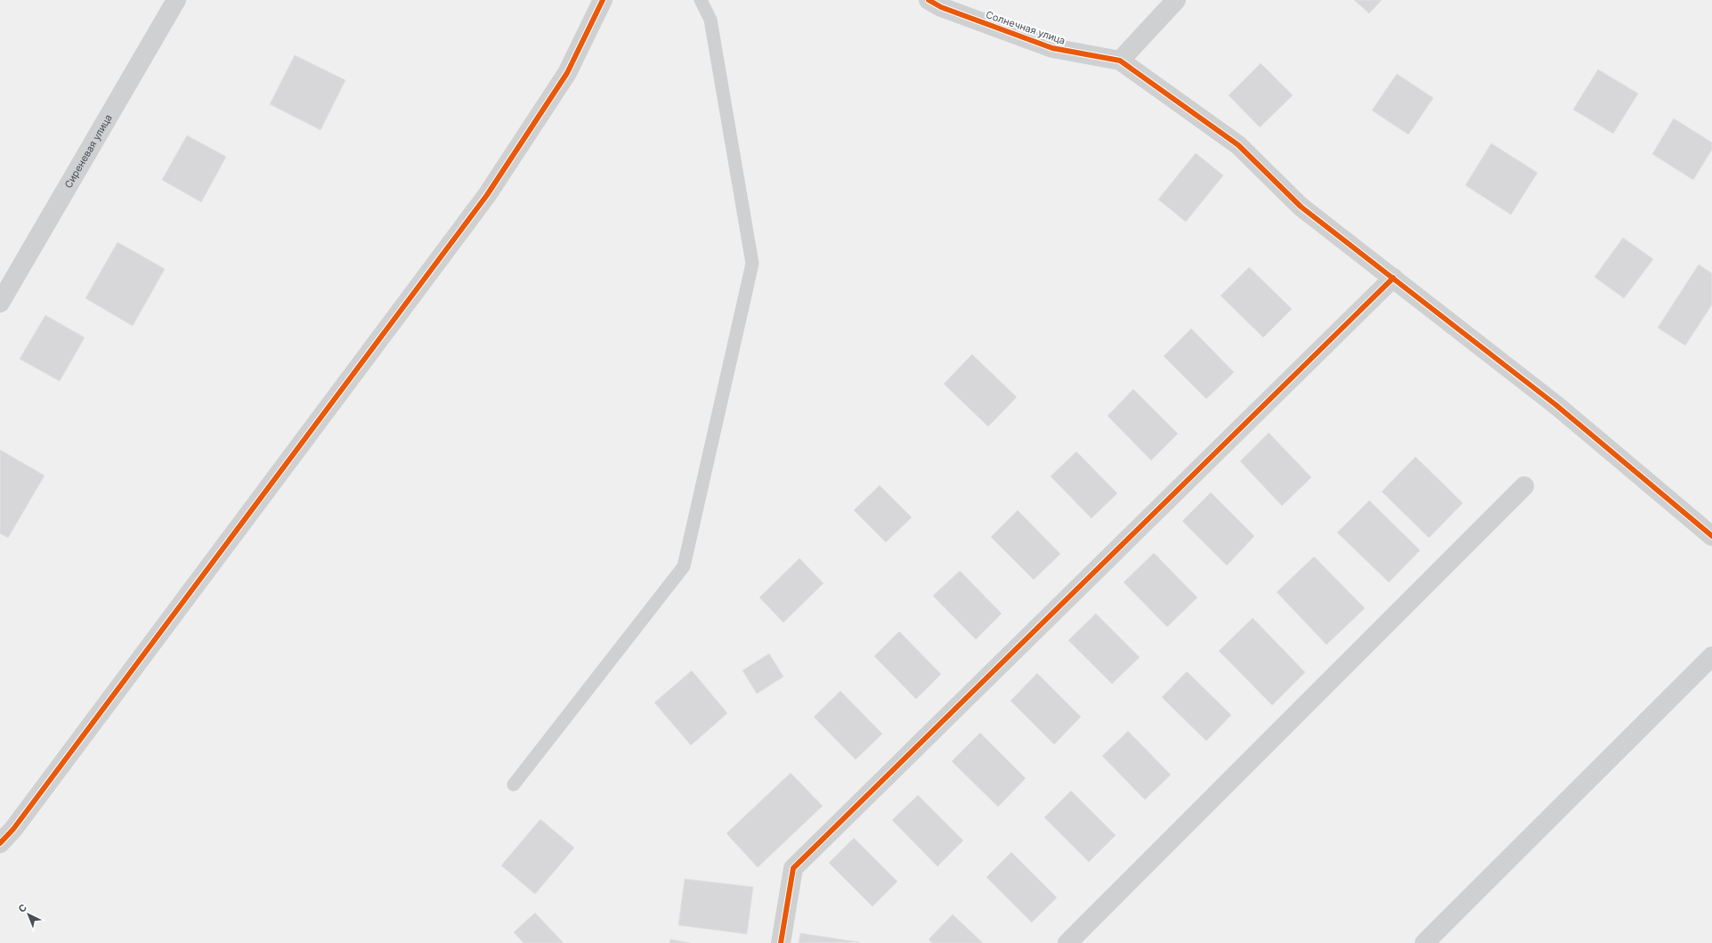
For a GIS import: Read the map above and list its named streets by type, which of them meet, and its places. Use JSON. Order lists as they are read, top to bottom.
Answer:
{
  "streets": {
    "street": ["Солнечная улица", "Сиреневая улица"]
  },
  "north": "top left"
}
